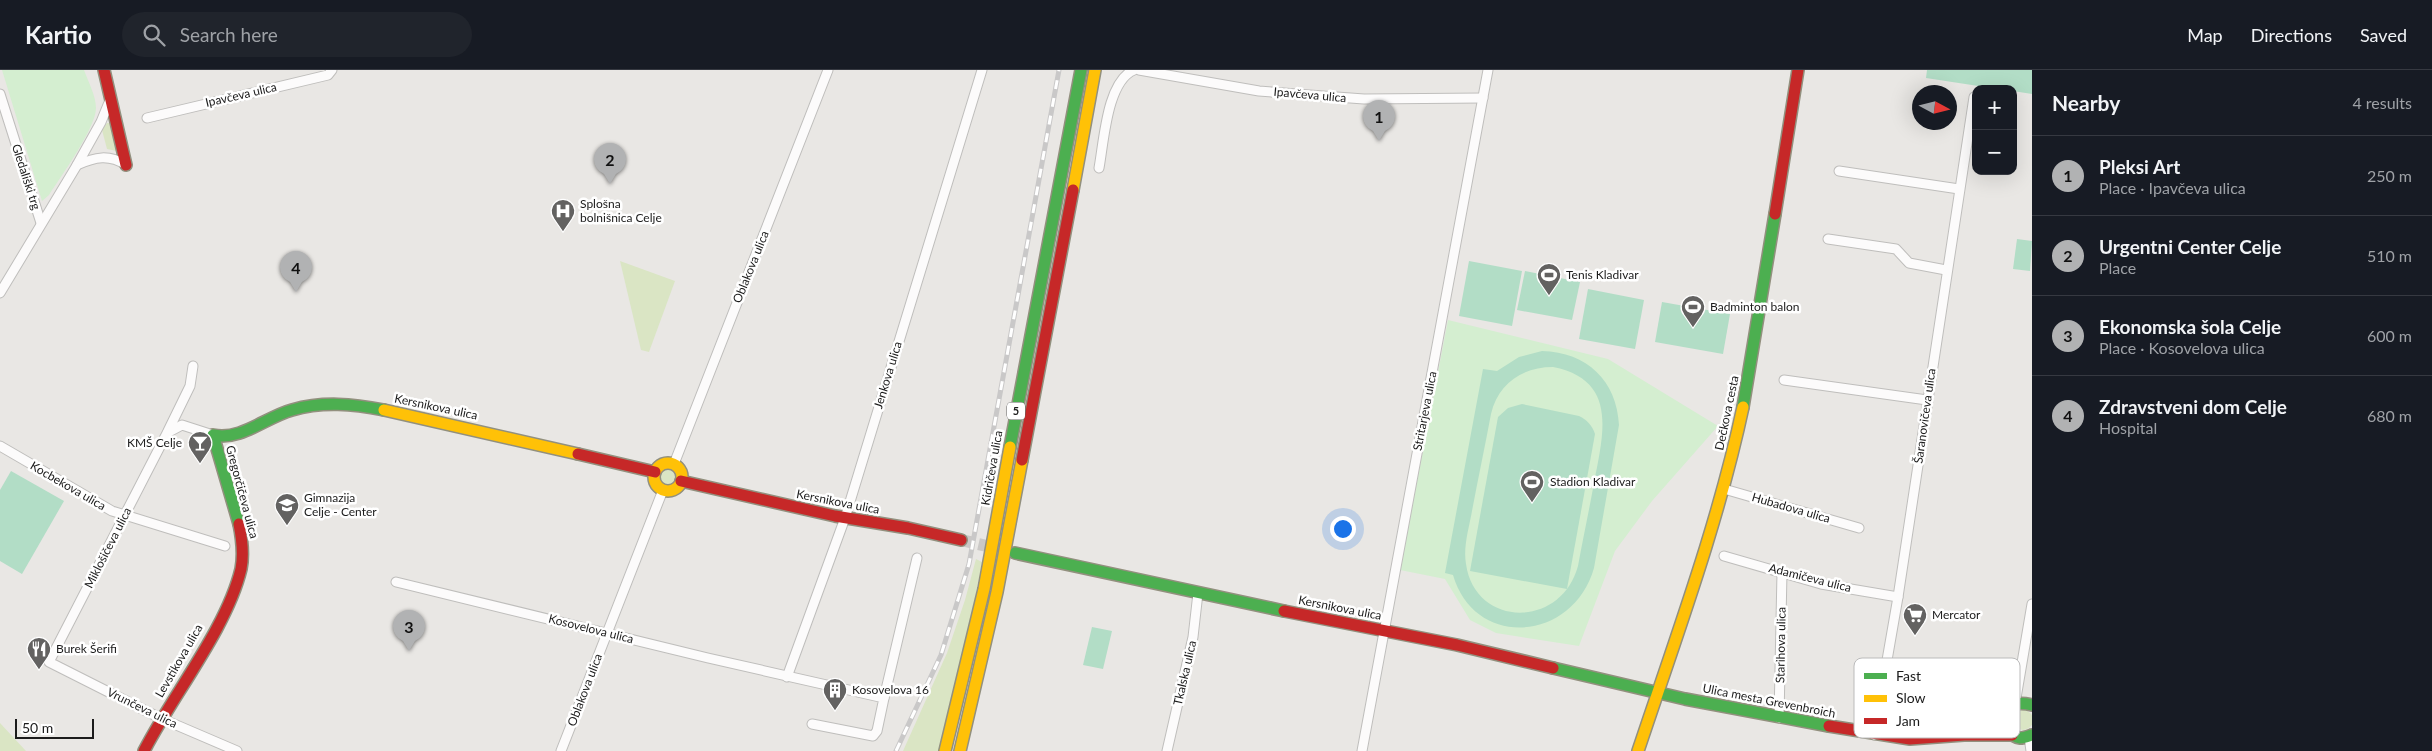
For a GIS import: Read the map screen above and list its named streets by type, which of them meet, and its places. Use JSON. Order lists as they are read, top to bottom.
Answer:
{
  "streets": {
    "street": [
      "Ipavčeva ulica",
      "Gledališki trg",
      "Oblakova ulica",
      "Jenkova ulica",
      "Kersnikova ulica",
      "5",
      "Stritarjeva ulica",
      "Dečkova cesta",
      "Šaranovičeva ulica",
      "Kidričeva ulica",
      "Kocbekova ulica",
      "Gregorčičeva ulica",
      "Hubadova ulica",
      "Miklošičeva ulica",
      "Adamičeva ulica",
      "Kosovelova ulica",
      "Starihova ulica",
      "Levstikova ulica",
      "Tkalska ulica",
      "Ulica mesta Grevenbroich",
      "Vrunčeva ulica"
    ]
  },
  "crossings": [
    ["Ipavčeva ulica", "Stritarjeva ulica"],
    ["Oblakova ulica", "Kersnikova ulica"],
    ["Oblakova ulica", "Kosovelova ulica"],
    ["Jenkova ulica", "Kersnikova ulica"],
    ["Jenkova ulica", "Kosovelova ulica"],
    ["Kersnikova ulica", "Stritarjeva ulica"],
    ["Kersnikova ulica", "Dečkova cesta"],
    ["Kersnikova ulica", "Gregorčičeva ulica"],
    ["Kersnikova ulica", "Tkalska ulica"],
    ["Kersnikova ulica", "Ulica mesta Grevenbroich"],
    ["Dečkova cesta", "Hubadova ulica"],
    ["Dečkova cesta", "Ulica mesta Grevenbroich"],
    ["Šaranovičeva ulica", "Adamičeva ulica"],
    ["Kocbekova ulica", "Miklošičeva ulica"],
    ["Gregorčičeva ulica", "Levstikova ulica"],
    ["Miklošičeva ulica", "Vrunčeva ulica"],
    ["Adamičeva ulica", "Starihova ulica"],
    ["Starihova ulica", "Ulica mesta Grevenbroich"],
    ["Levstikova ulica", "Vrunčeva ulica"]
  ],
  "places": {
    "hospital": ["Splošna bolnišnica Celje"],
    "sports": ["Tenis Kladivar", "Badminton balon", "Stadion Kladivar"],
    "bar": ["KMŠ Celje"],
    "school or university": ["Gimnazija Celje - Center"],
    "supermarket": ["Mercator"],
    "restaurant": ["Burek Šerifi"],
    "building": ["Kosovelova 16"]
  },
  "legend": ["Fast", "Slow", "Jam"],
  "scale_bar": "50 m",
  "north": "right",
  "page": {
    "header": "Kartio",
    "search": "Search here",
    "nav": ["Map", "Directions", "Saved"],
    "heading": ["Nearby", "4 results"],
    "map_buttons": ["+", "−"],
    "pins": [
      "1",
      "2",
      "4",
      "3"
    ],
    "list": [
      {
        "mark": "1",
        "name": "Pleksi Art",
        "note": "Place · Ipavčeva ulica",
        "value": "250 m"
      },
      {
        "mark": "2",
        "name": "Urgentni Center Celje",
        "note": "Place",
        "value": "510 m"
      },
      {
        "mark": "3",
        "name": "Ekonomska šola Celje",
        "note": "Place · Kosovelova ulica",
        "value": "600 m"
      },
      {
        "mark": "4",
        "name": "Zdravstveni dom Celje",
        "note": "Hospital",
        "value": "680 m"
      }
    ],
    "scale": "50 m"
  }
}
